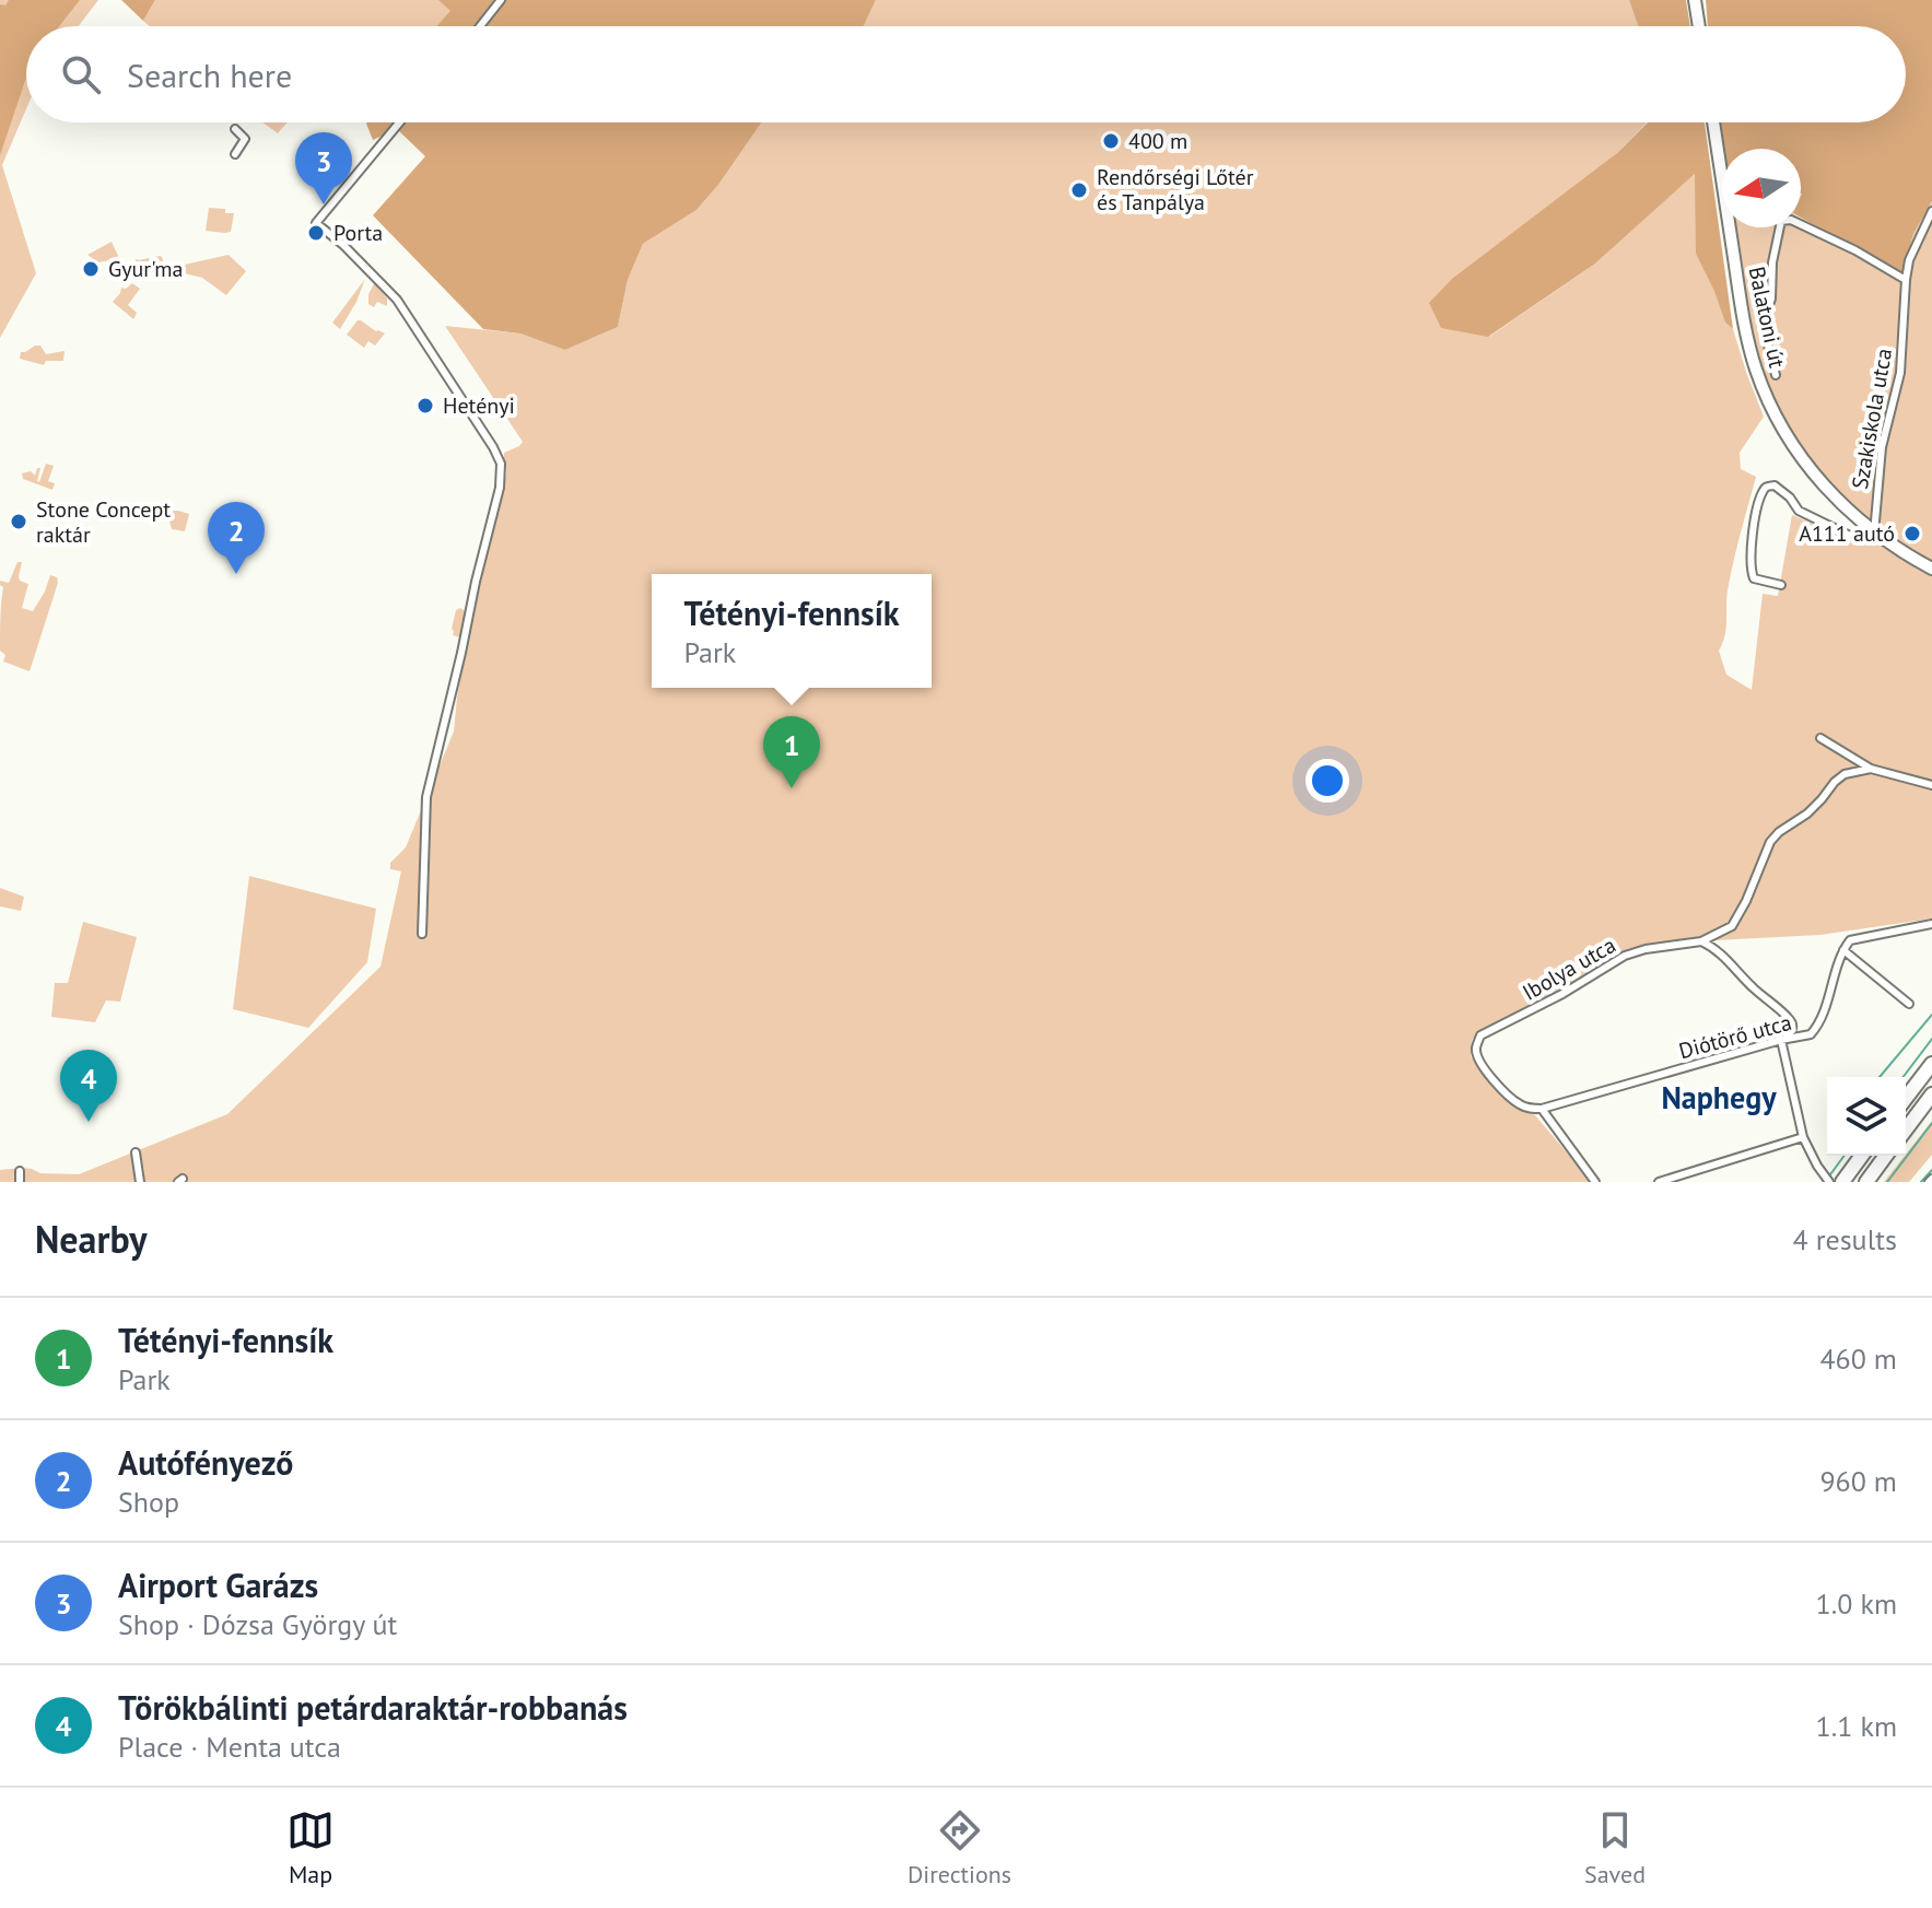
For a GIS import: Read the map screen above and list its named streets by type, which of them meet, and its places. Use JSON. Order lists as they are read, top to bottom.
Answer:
{
  "streets": {
    "main road": ["Balatoni út"],
    "street": ["Szakiskola utca", "Ibolya utca", "Diótörő utca"]
  },
  "crossings": [
    ["Balatoni út", "Szakiskola utca"],
    ["Ibolya utca", "Diótörő utca"]
  ],
  "districts": ["Naphegy"],
  "places": [
    "400 m",
    "Rendőrségi Lőtér és Tanpálya",
    "Porta",
    "Gyur'ma",
    "Hetényi",
    "Stone Concept raktár",
    "A111 autó"
  ],
  "north": "left",
  "page": {
    "search": "Search here",
    "pins": [
      "3",
      "2",
      "1",
      "4"
    ],
    "popup": ["Tétényi-fennsík", "Park"],
    "heading": ["Nearby", "4 results"],
    "list": [
      {
        "mark": "1",
        "name": "Tétényi-fennsík",
        "note": "Park",
        "value": "460 m"
      },
      {
        "mark": "2",
        "name": "Autófényező",
        "note": "Shop",
        "value": "960 m"
      },
      {
        "mark": "3",
        "name": "Airport Garázs",
        "note": "Shop · Dózsa György út",
        "value": "1.0 km"
      },
      {
        "mark": "4",
        "name": "Törökbálinti petárdaraktár-robbanás",
        "note": "Place · Menta utca",
        "value": "1.1 km"
      }
    ],
    "nav": ["Map", "Directions", "Saved"]
  }
}
